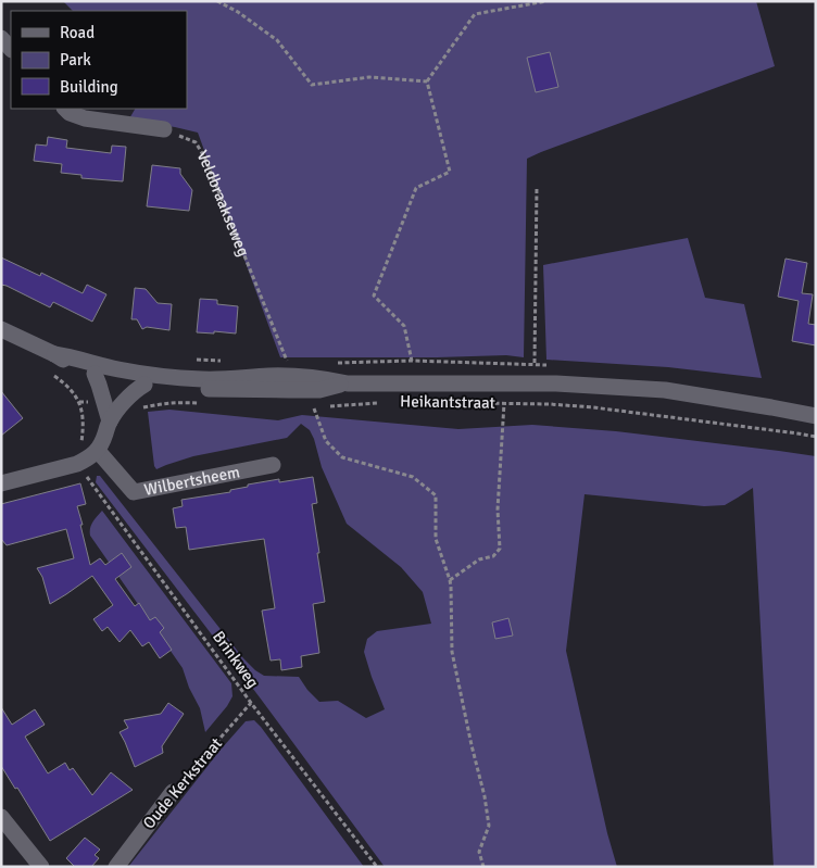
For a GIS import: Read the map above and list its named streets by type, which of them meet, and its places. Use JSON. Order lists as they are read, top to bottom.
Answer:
{
  "streets": {
    "street": ["Heikantstraat", "Wilbertsheem", "Oude Kerkstraat"],
    "path": ["Veldbraakseweg", "Brinkweg"]
  },
  "crossings": [
    ["Brinkweg", "Oude Kerkstraat"]
  ],
  "legend": ["Road", "Park", "Building"]
}
